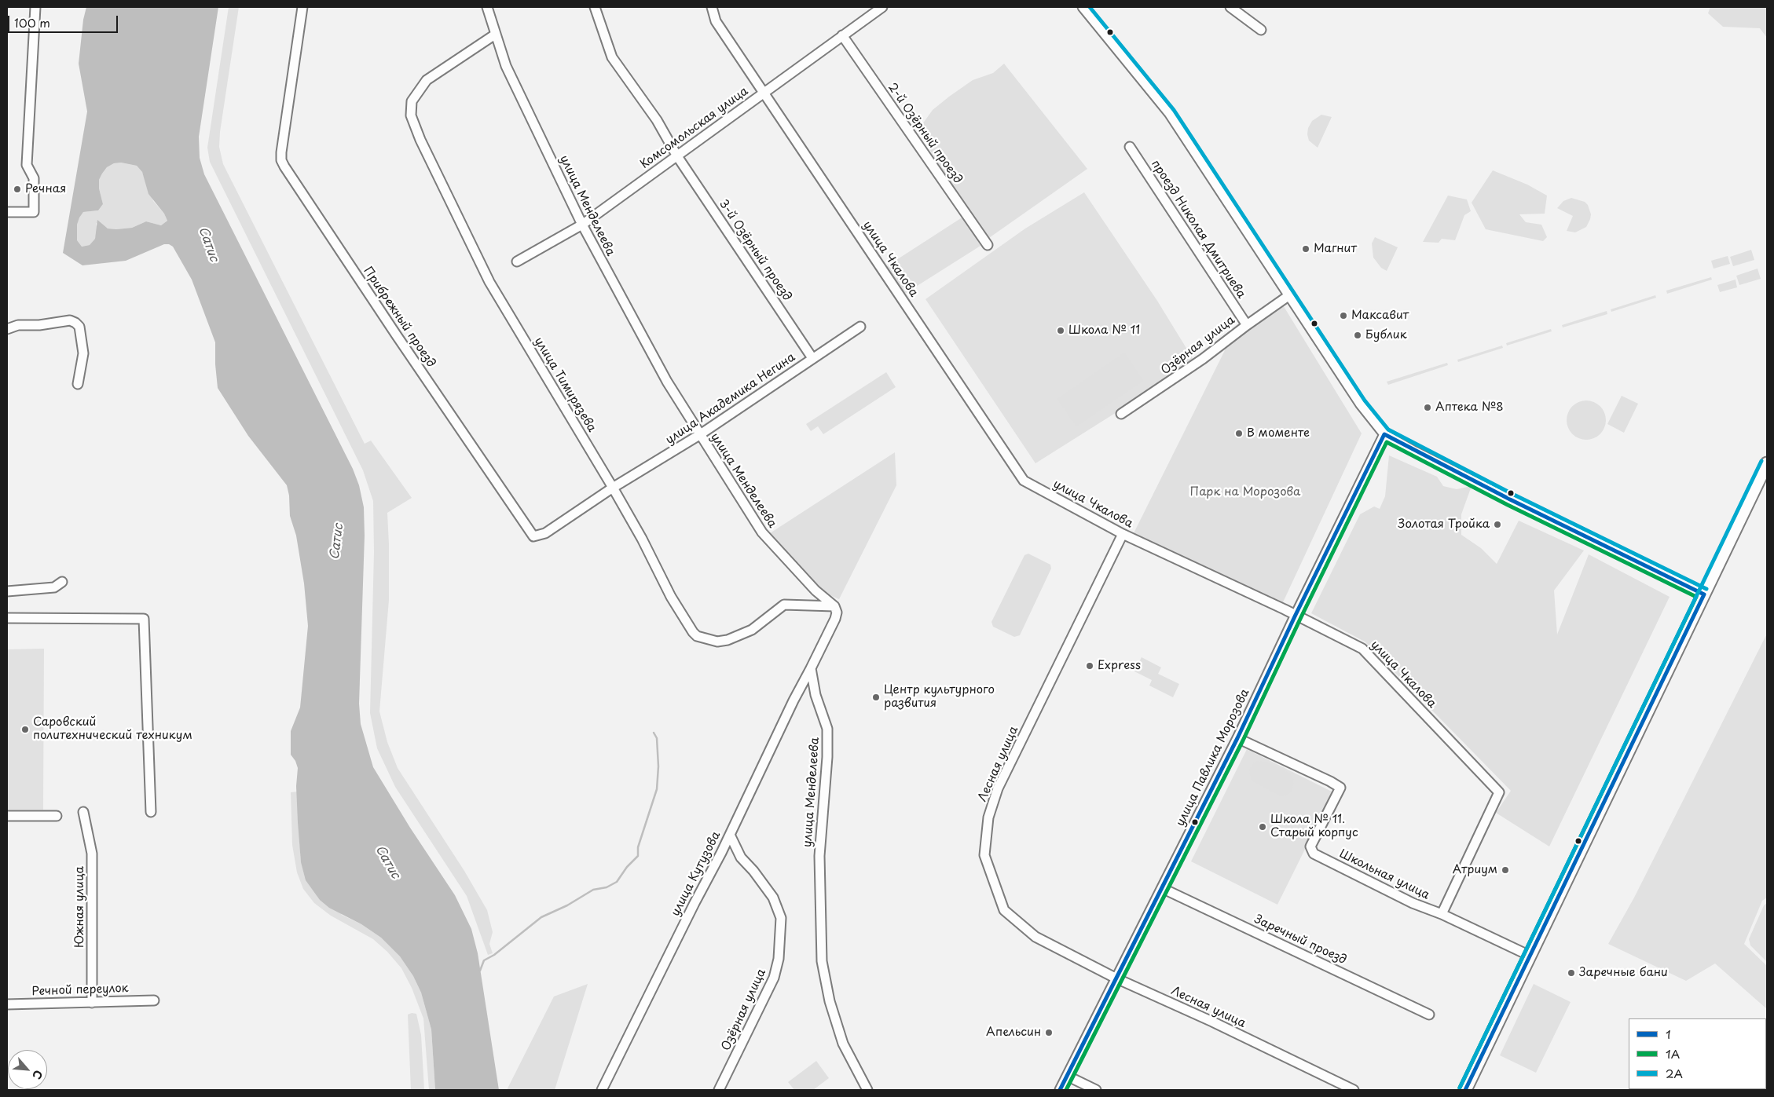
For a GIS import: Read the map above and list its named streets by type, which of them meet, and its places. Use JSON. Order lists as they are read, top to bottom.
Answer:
{
  "streets": {
    "street": [
      "Комсомольская улица",
      "2-й Озёрный проезд",
      "улица Менделеева",
      "проезд Николая Дмитриева",
      "3-й Озёрный проезд",
      "улица Чкалова",
      "Прибрежный проезд",
      "Озёрная улица",
      "улица Тимирязева",
      "улица Академика Негина",
      "улица Павлика Морозова",
      "Лесная улица",
      "улица Кутузова",
      "Школьная улица",
      "Южная улица",
      "Заречный проезд",
      "Речной переулок"
    ]
  },
  "crossings": [
    ["Комсомольская улица", "2-й Озёрный проезд"],
    ["Комсомольская улица", "улица Менделеева"],
    ["Комсомольская улица", "3-й Озёрный проезд"],
    ["Комсомольская улица", "улица Чкалова"],
    ["улица Менделеева", "улица Тимирязева"],
    ["улица Менделеева", "улица Академика Негина"],
    ["улица Менделеева", "улица Кутузова"],
    ["проезд Николая Дмитриева", "Озёрная улица"],
    ["3-й Озёрный проезд", "улица Академика Негина"],
    ["улица Чкалова", "улица Павлика Морозова"],
    ["улица Чкалова", "Лесная улица"],
    ["улица Чкалова", "Школьная улица"],
    ["Прибрежный проезд", "улица Тимирязева"],
    ["Прибрежный проезд", "улица Академика Негина"],
    ["Озёрная улица", "улица Кутузова"],
    ["улица Тимирязева", "улица Академика Негина"],
    ["улица Павлика Морозова", "Лесная улица"],
    ["улица Павлика Морозова", "Школьная улица"],
    ["улица Павлика Морозова", "Заречный проезд"],
    ["Южная улица", "Речной переулок"]
  ],
  "water": ["Сатис"],
  "parks": ["Парк на Морозова"],
  "places": [
    "Речная",
    "Магнит",
    "Максавит",
    "Школа № 11",
    "Бублик",
    "Аптека №8",
    "В моменте",
    "Золотая Тройка",
    "Express",
    "Центр культурного развития",
    "Саровский политехнический техникум",
    "Школа № 11. Старый корпус",
    "Атриум",
    "Заречные бани",
    "Апельсин"
  ],
  "lines": ["transit line 2А", "transit line 1", "transit line 1А"],
  "legend": ["1", "1А", "2А"],
  "scale_bar": "100 m",
  "north": "bottom right"
}
